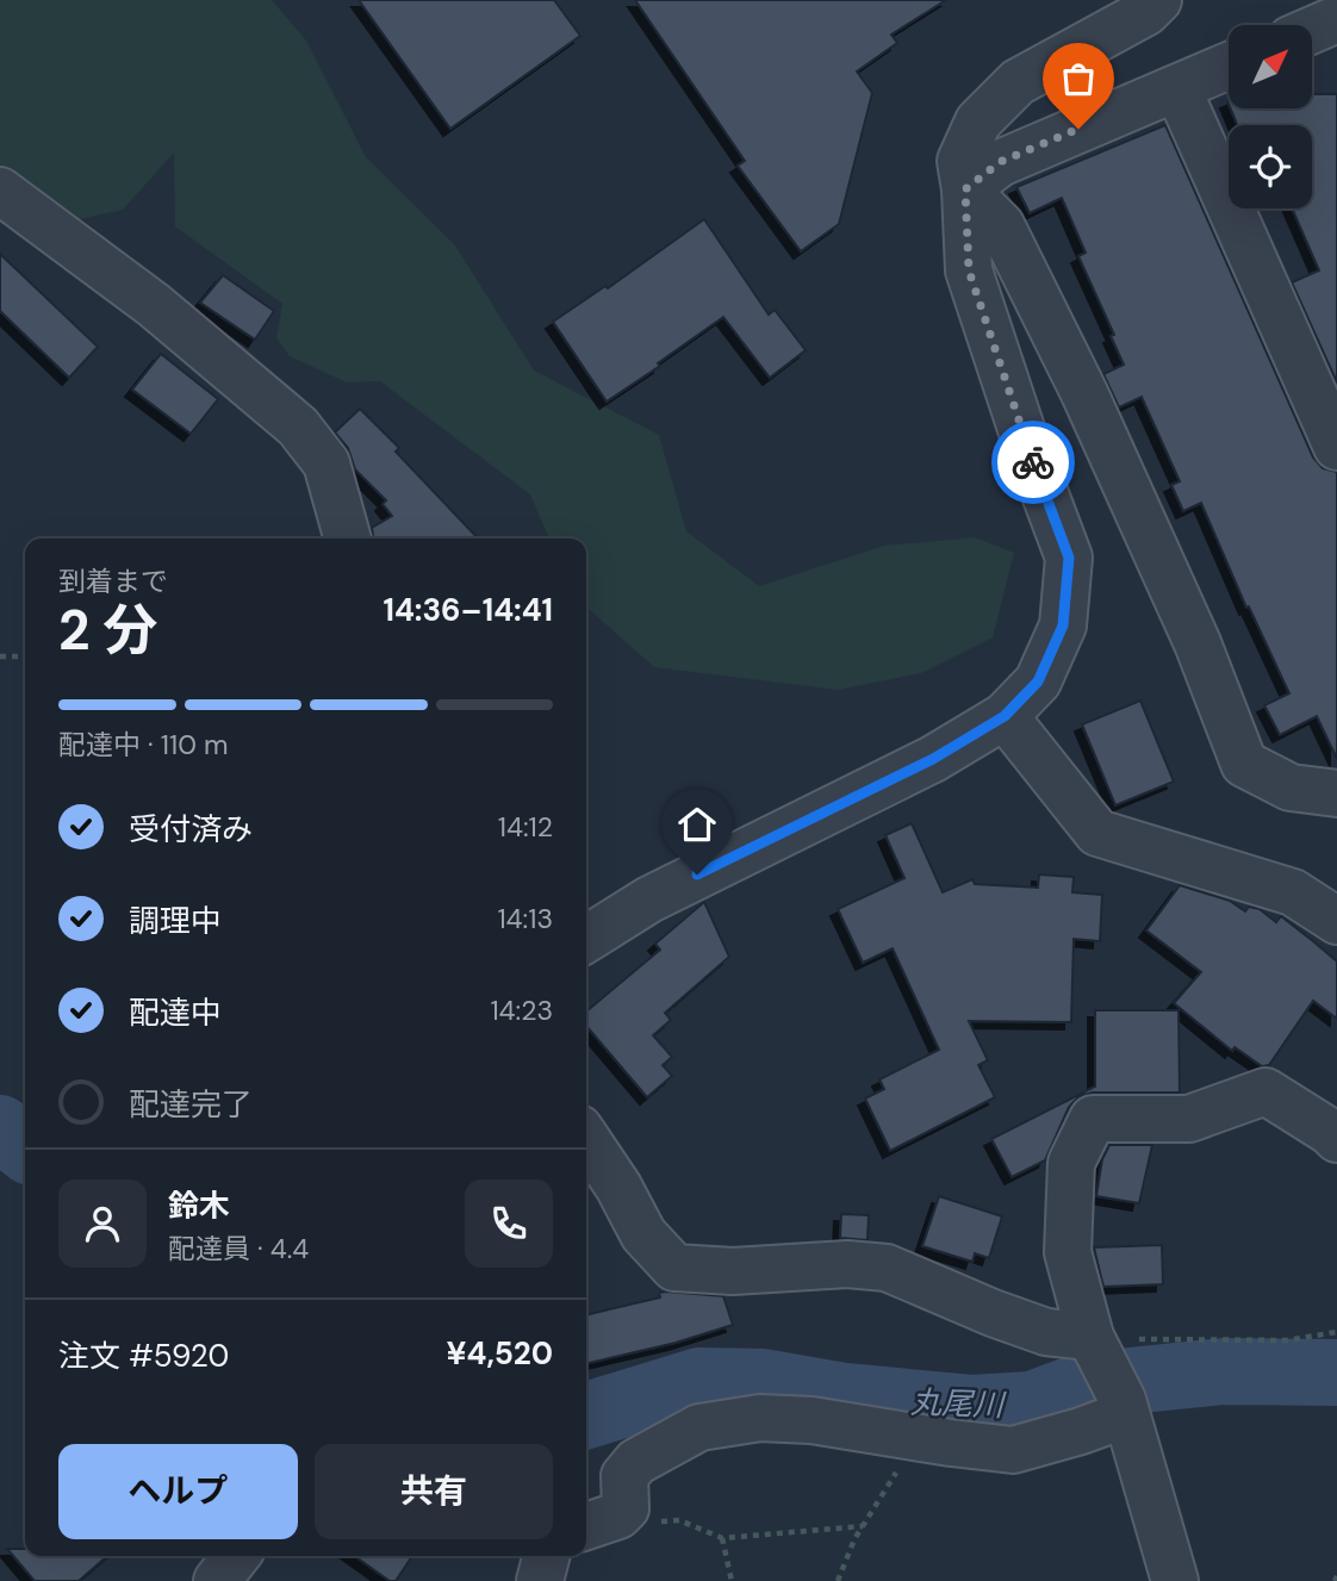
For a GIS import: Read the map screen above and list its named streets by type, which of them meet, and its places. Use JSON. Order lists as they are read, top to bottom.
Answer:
{
  "water": ["丸尾川"],
  "north": "top right",
  "page": {
    "heading": ["2 分", "到着まで", "14:36–14:41"],
    "panel": [
      "鈴木",
      "配達員 · 4.4",
      "注文 #5920",
      "¥4,520"
    ],
    "bar": "配達中 · 110 m",
    "list": [
      ["受付済み", "14:12"],
      ["調理中", "14:13"],
      ["配達中", "14:23"],
      "配達完了"
    ],
    "buttons": ["ヘルプ", "共有"]
  }
}
